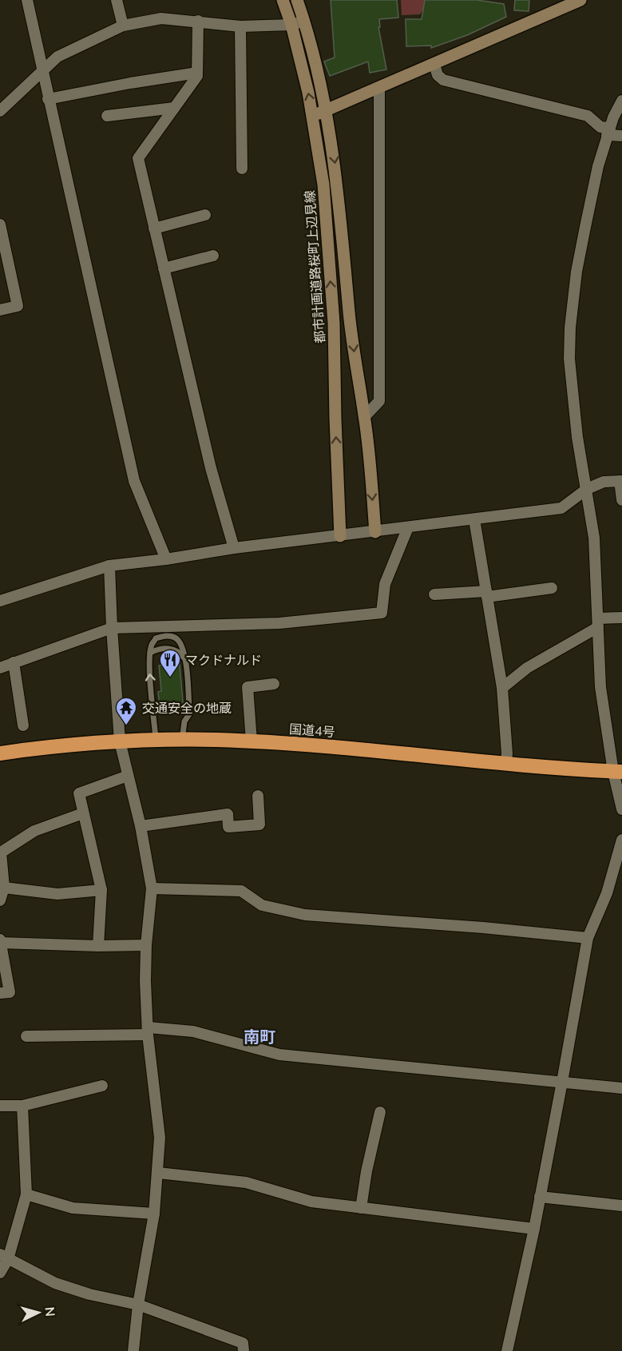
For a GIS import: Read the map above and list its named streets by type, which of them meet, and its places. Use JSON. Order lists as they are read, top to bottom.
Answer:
{
  "streets": {
    "highway": ["国道4号"],
    "street": ["都市計画道路桜町上辺見線"]
  },
  "districts": ["南町"],
  "places": {
    "restaurant": ["マクドナルド"],
    "temple": ["交通安全の地蔵"]
  },
  "north": "right"
}
